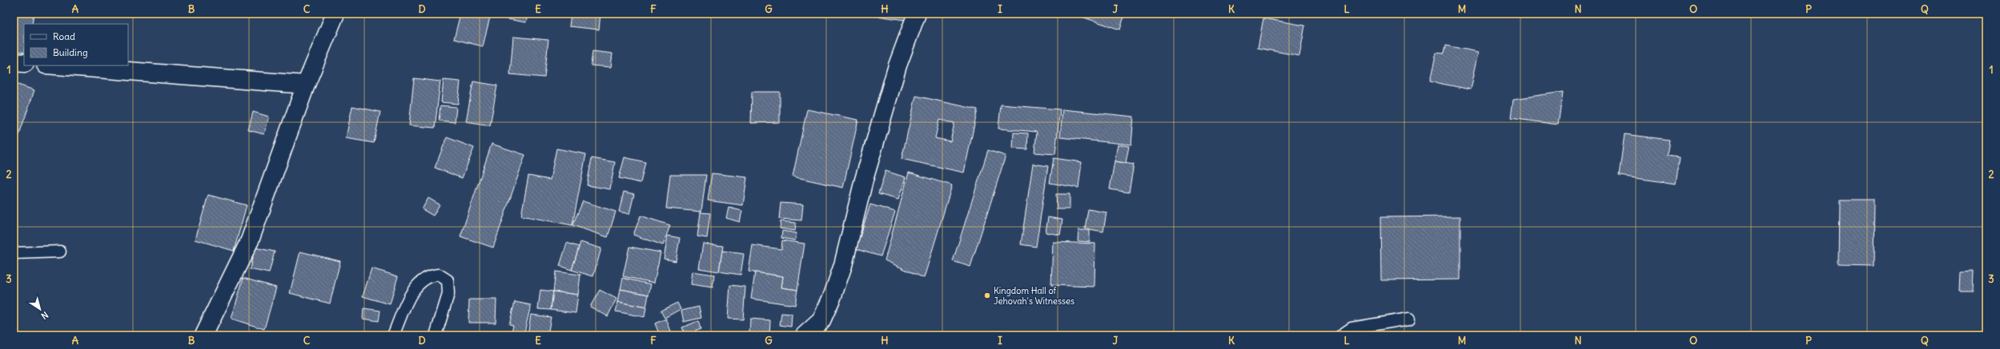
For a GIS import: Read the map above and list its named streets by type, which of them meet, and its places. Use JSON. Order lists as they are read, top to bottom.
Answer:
{
  "places": ["Kingdom Hall of Jehovah's Witnesses"],
  "legend": ["Road", "Building"],
  "north": "bottom right",
  "grid": {
    "columns": [
      "A",
      "B",
      "C",
      "D",
      "E",
      "F",
      "G",
      "H",
      "I",
      "J",
      "K",
      "L",
      "M",
      "N",
      "O",
      "P",
      "Q"
    ],
    "rows": ["1", "2", "3"]
  }
}
